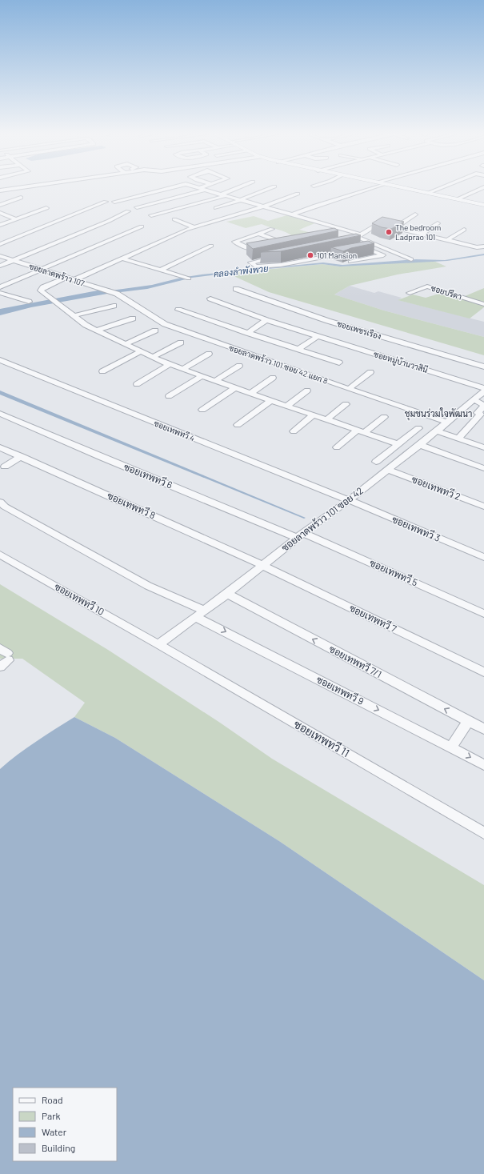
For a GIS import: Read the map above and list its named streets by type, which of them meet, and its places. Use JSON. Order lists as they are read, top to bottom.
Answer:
{
  "streets": {
    "street": [
      "ซอยลาดพร้าว 107",
      "ซอยปรีดา",
      "ซอยเพชรเรือง",
      "ซอยหมู่บ้านวาสินี",
      "ซอยลาดพร้าว 101 ซอย 42 แยก 8",
      "ซอยเทพทวี 4",
      "ซอยเทพทวี 6",
      "ซอยเทพทวี 2",
      "ซอยเทพทวี 8",
      "ซอยลาดพร้าว 101 ซอย 42",
      "ซอยเทพทวี 3",
      "ซอยเทพทวี 5",
      "ซอยเทพทวี 10",
      "ซอยเทพทวี 7",
      "ซอยเทพทวี 7/1",
      "ซอยเทพทวี 9",
      "ซอยเทพทวี 11"
    ]
  },
  "crossings": [
    ["ซอยลาดพร้าว 107", "ซอยลาดพร้าว 101 ซอย 42 แยก 8"],
    ["ซอยลาดพร้าว 101 ซอย 42 แยก 8", "ซอยลาดพร้าว 101 ซอย 42"],
    ["ซอยเทพทวี 4", "ซอยลาดพร้าว 101 ซอย 42"],
    ["ซอยเทพทวี 4", "ซอยเทพทวี 3"],
    ["ซอยเทพทวี 6", "ซอยลาดพร้าว 101 ซอย 42"],
    ["ซอยเทพทวี 6", "ซอยเทพทวี 5"],
    ["ซอยเทพทวี 2", "ซอยลาดพร้าว 101 ซอย 42"],
    ["ซอยเทพทวี 8", "ซอยลาดพร้าว 101 ซอย 42"],
    ["ซอยเทพทวี 8", "ซอยเทพทวี 7"],
    ["ซอยลาดพร้าว 101 ซอย 42", "ซอยเทพทวี 3"],
    ["ซอยลาดพร้าว 101 ซอย 42", "ซอยเทพทวี 5"],
    ["ซอยลาดพร้าว 101 ซอย 42", "ซอยเทพทวี 10"],
    ["ซอยลาดพร้าว 101 ซอย 42", "ซอยเทพทวี 7"],
    ["ซอยลาดพร้าว 101 ซอย 42", "ซอยเทพทวี 7/1"],
    ["ซอยลาดพร้าว 101 ซอย 42", "ซอยเทพทวี 9"],
    ["ซอยลาดพร้าว 101 ซอย 42", "ซอยเทพทวี 11"],
    ["ซอยเทพทวี 10", "ซอยเทพทวี 11"]
  ],
  "one_way": ["ซอยเทพทวี 7/1", "ซอยเทพทวี 9"],
  "districts": ["ชุมชนร่วมใจพัฒนา"],
  "water": ["คลองลำพังพวย"],
  "places": ["The bedroom Ladprao 101", "101 Mansion"],
  "legend": [
    "Road",
    "Park",
    "Water",
    "Building"
  ]
}
